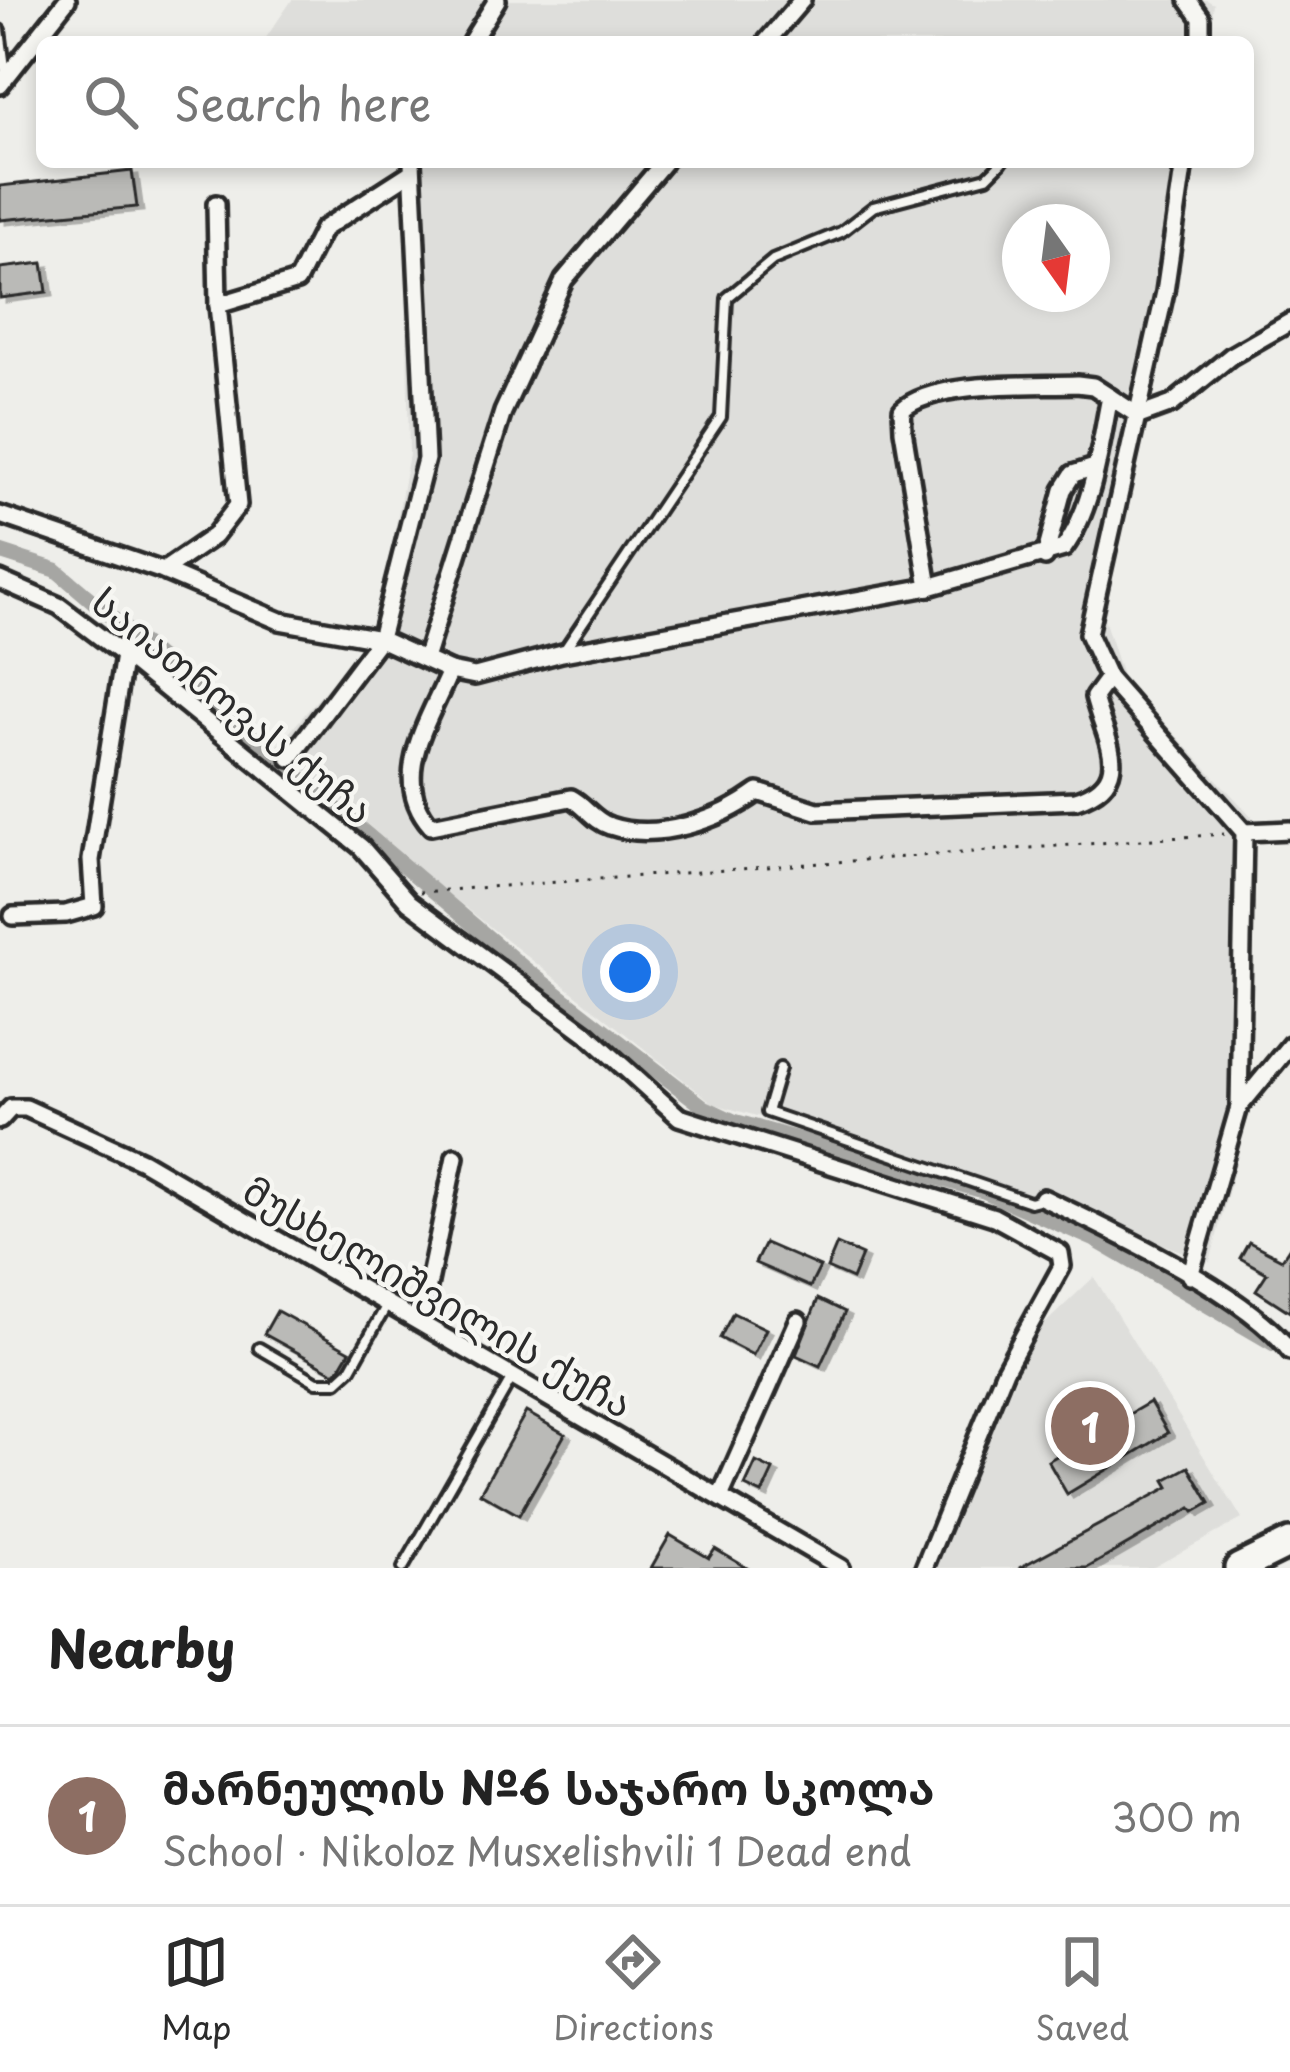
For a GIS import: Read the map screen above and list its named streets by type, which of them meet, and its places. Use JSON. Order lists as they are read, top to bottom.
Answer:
{
  "streets": {
    "street": ["საიათნოვას ქუჩა", "მუსხელიშვილის ქუჩა"]
  },
  "north": "bottom",
  "page": {
    "search": "Search here",
    "pins": "1",
    "heading": "Nearby",
    "list": [
      {
        "mark": "1",
        "name": "მარნეულის №6 საჯარო სკოლა",
        "note": "School · Nikoloz Musxelishvili 1 Dead end",
        "value": "300 m"
      }
    ],
    "nav": ["Map", "Directions", "Saved"]
  }
}
